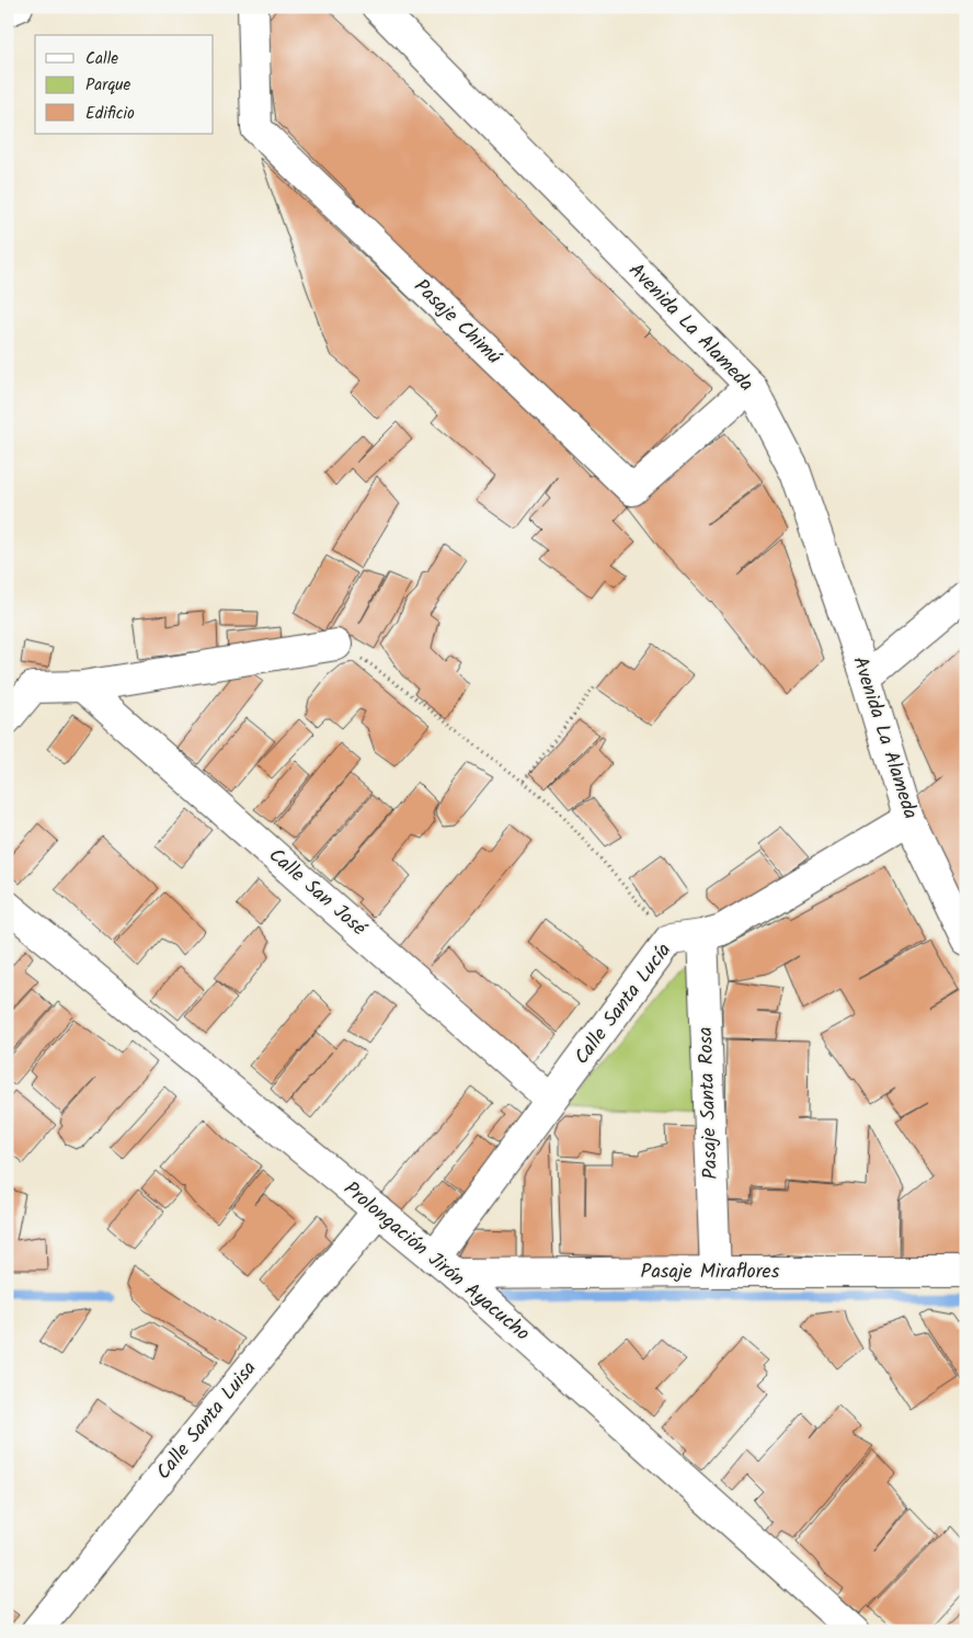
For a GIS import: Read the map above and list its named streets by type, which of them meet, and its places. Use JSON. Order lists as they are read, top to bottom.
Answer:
{
  "streets": {
    "street": [
      "Pasaje Chimú",
      "Avenida La Alameda",
      "Calle San José",
      "Calle Santa Lucía",
      "Pasaje Santa Rosa",
      "Prolongación Jirón Ayacucho",
      "Pasaje Miraflores",
      "Calle Santa Luisa"
    ]
  },
  "crossings": [
    ["Pasaje Chimú", "Avenida La Alameda"],
    ["Avenida La Alameda", "Calle Santa Lucía"],
    ["Calle San José", "Calle Santa Lucía"],
    ["Calle Santa Lucía", "Pasaje Santa Rosa"],
    ["Calle Santa Lucía", "Prolongación Jirón Ayacucho"],
    ["Calle Santa Lucía", "Pasaje Miraflores"],
    ["Pasaje Santa Rosa", "Pasaje Miraflores"],
    ["Prolongación Jirón Ayacucho", "Pasaje Miraflores"],
    ["Prolongación Jirón Ayacucho", "Calle Santa Luisa"]
  ],
  "legend": ["Calle", "Parque", "Edificio"]
}
